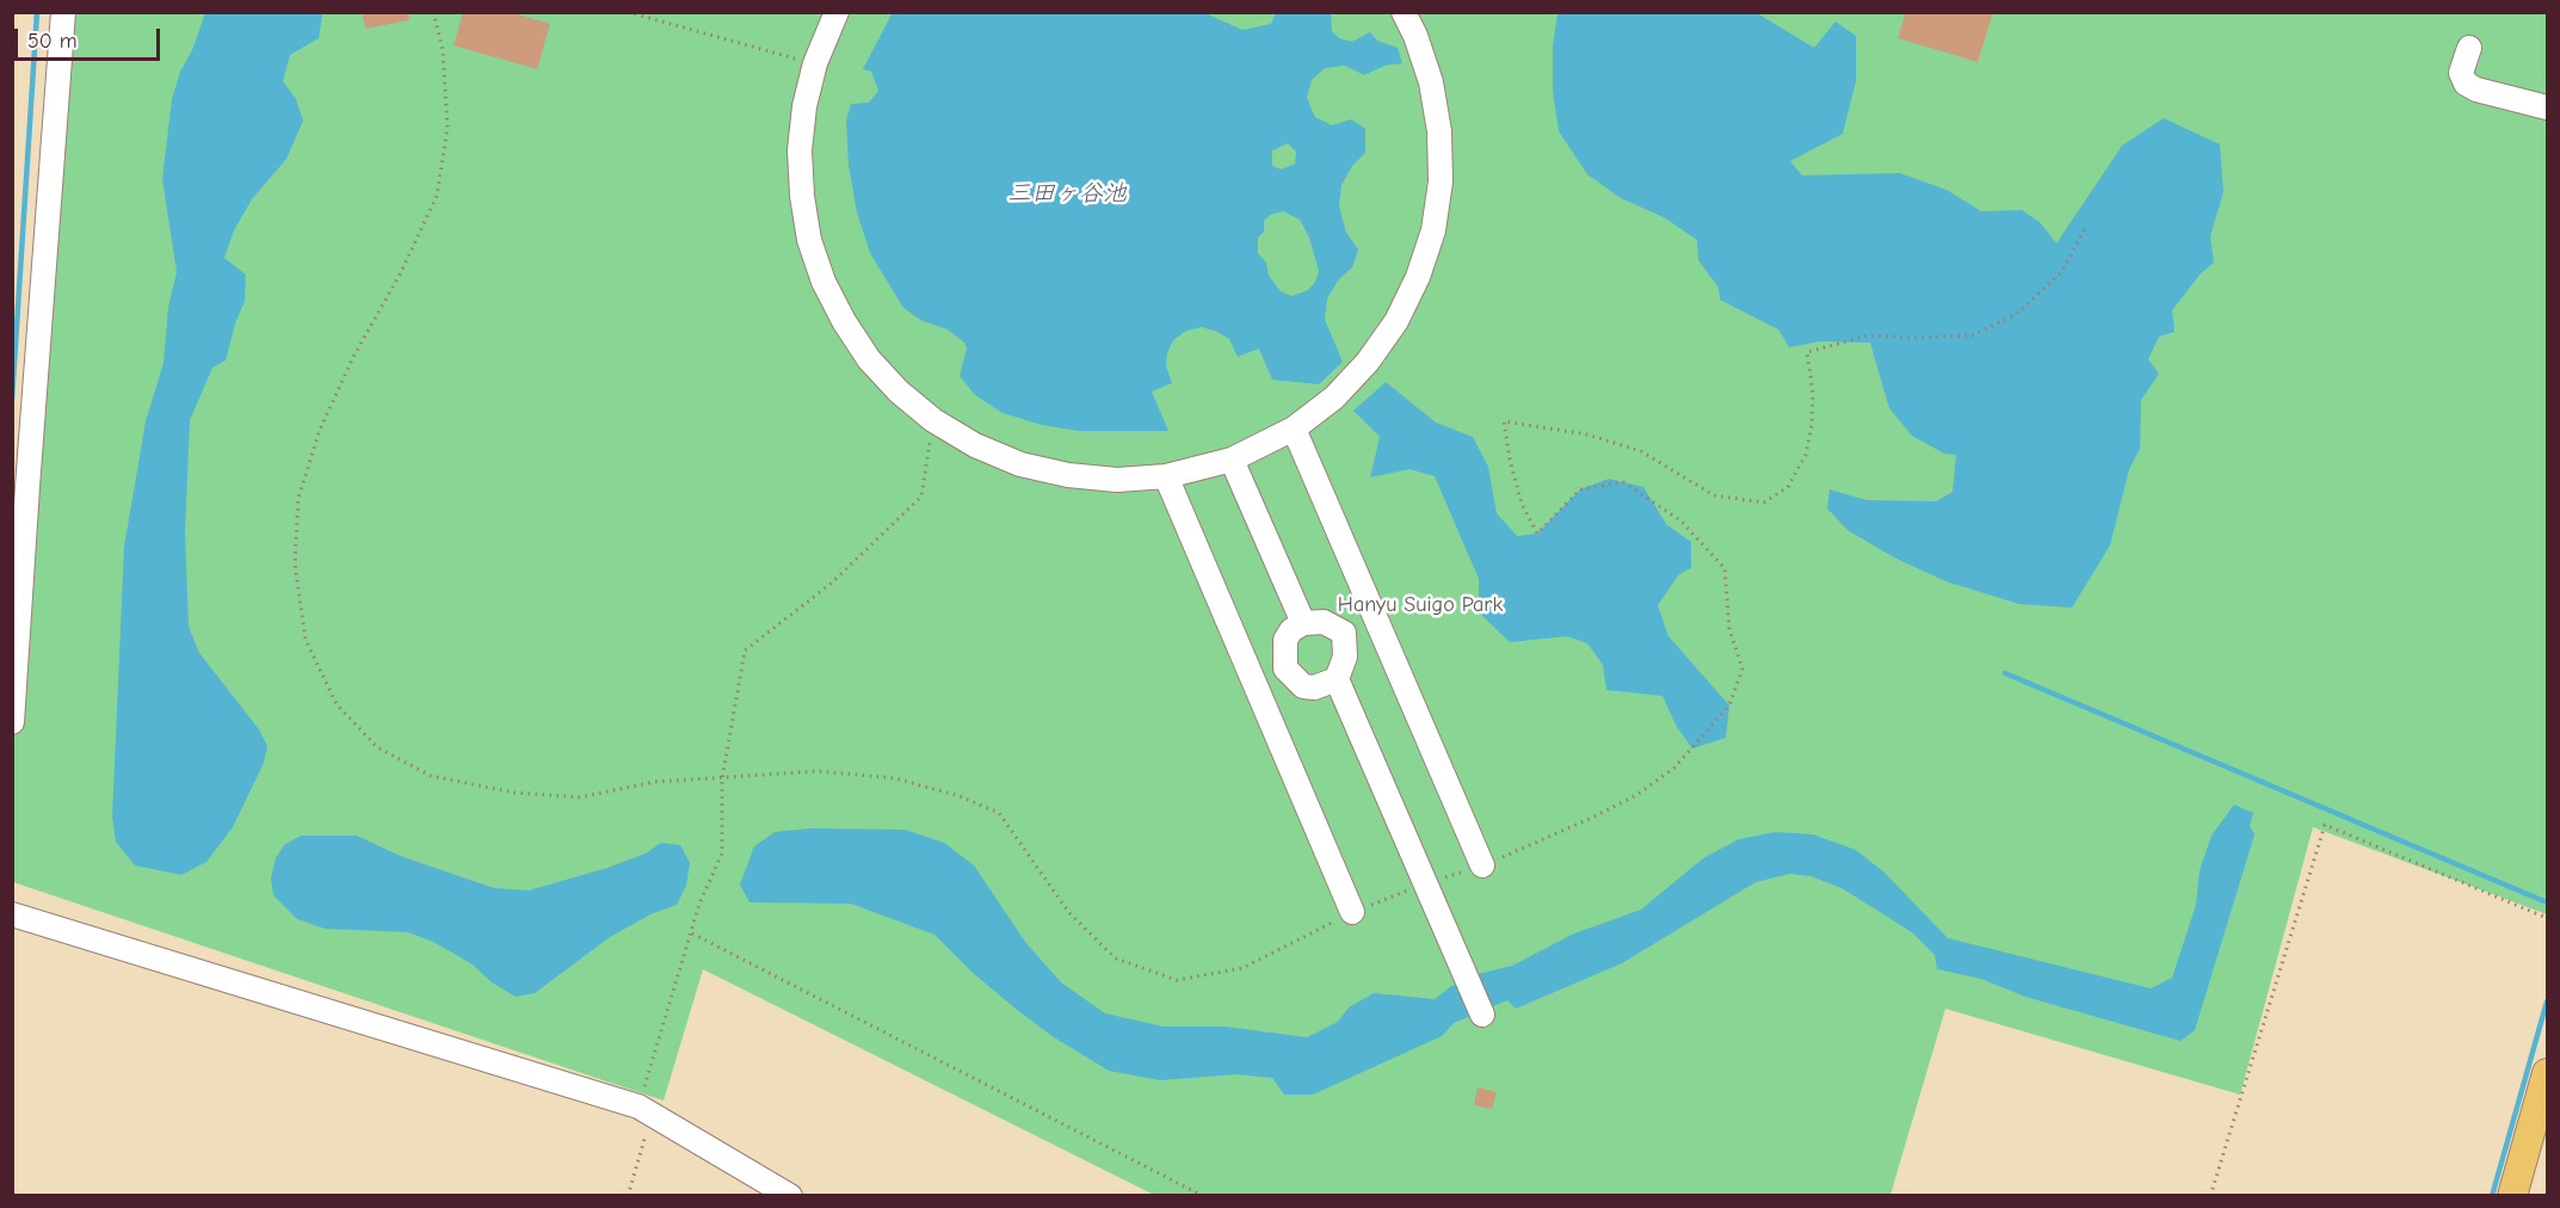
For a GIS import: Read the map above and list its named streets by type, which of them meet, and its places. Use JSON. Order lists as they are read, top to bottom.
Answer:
{
  "water": ["三田ヶ谷池"],
  "parks": ["Hanyu Suigo Park"],
  "scale_bar": "50 m"
}
